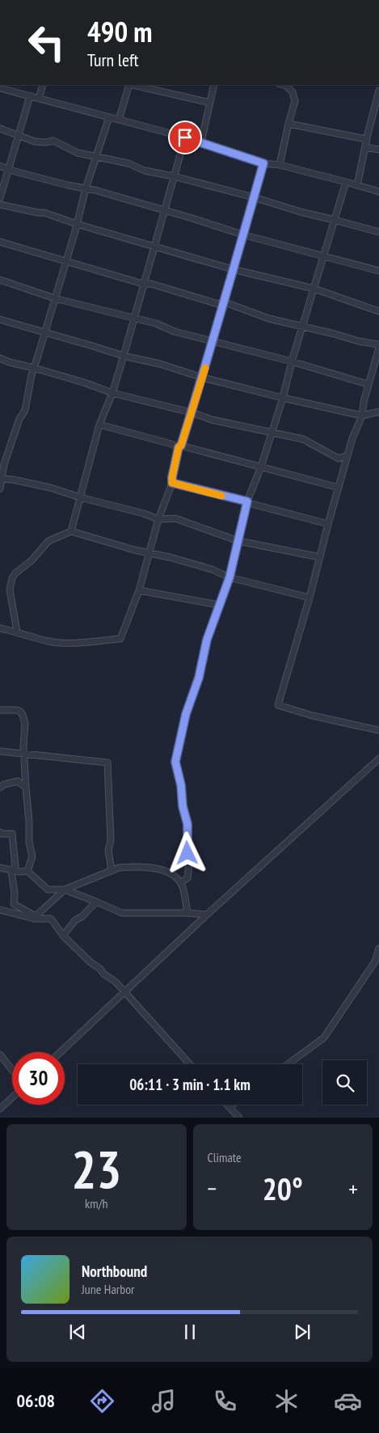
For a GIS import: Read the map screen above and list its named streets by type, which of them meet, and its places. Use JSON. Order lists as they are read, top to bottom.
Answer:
{
  "page": {
    "turn": ["490 m", "Turn left"],
    "limit": "30",
    "trip": "06:11 · 3 min · 1.1 km",
    "tile": [
      ["23", "km/h"],
      "Climate"
    ],
    "heat": ["−", "20°", "+"],
    "song": ["Northbound", "June Harbor"],
    "tabs": "06:08"
  }
}
